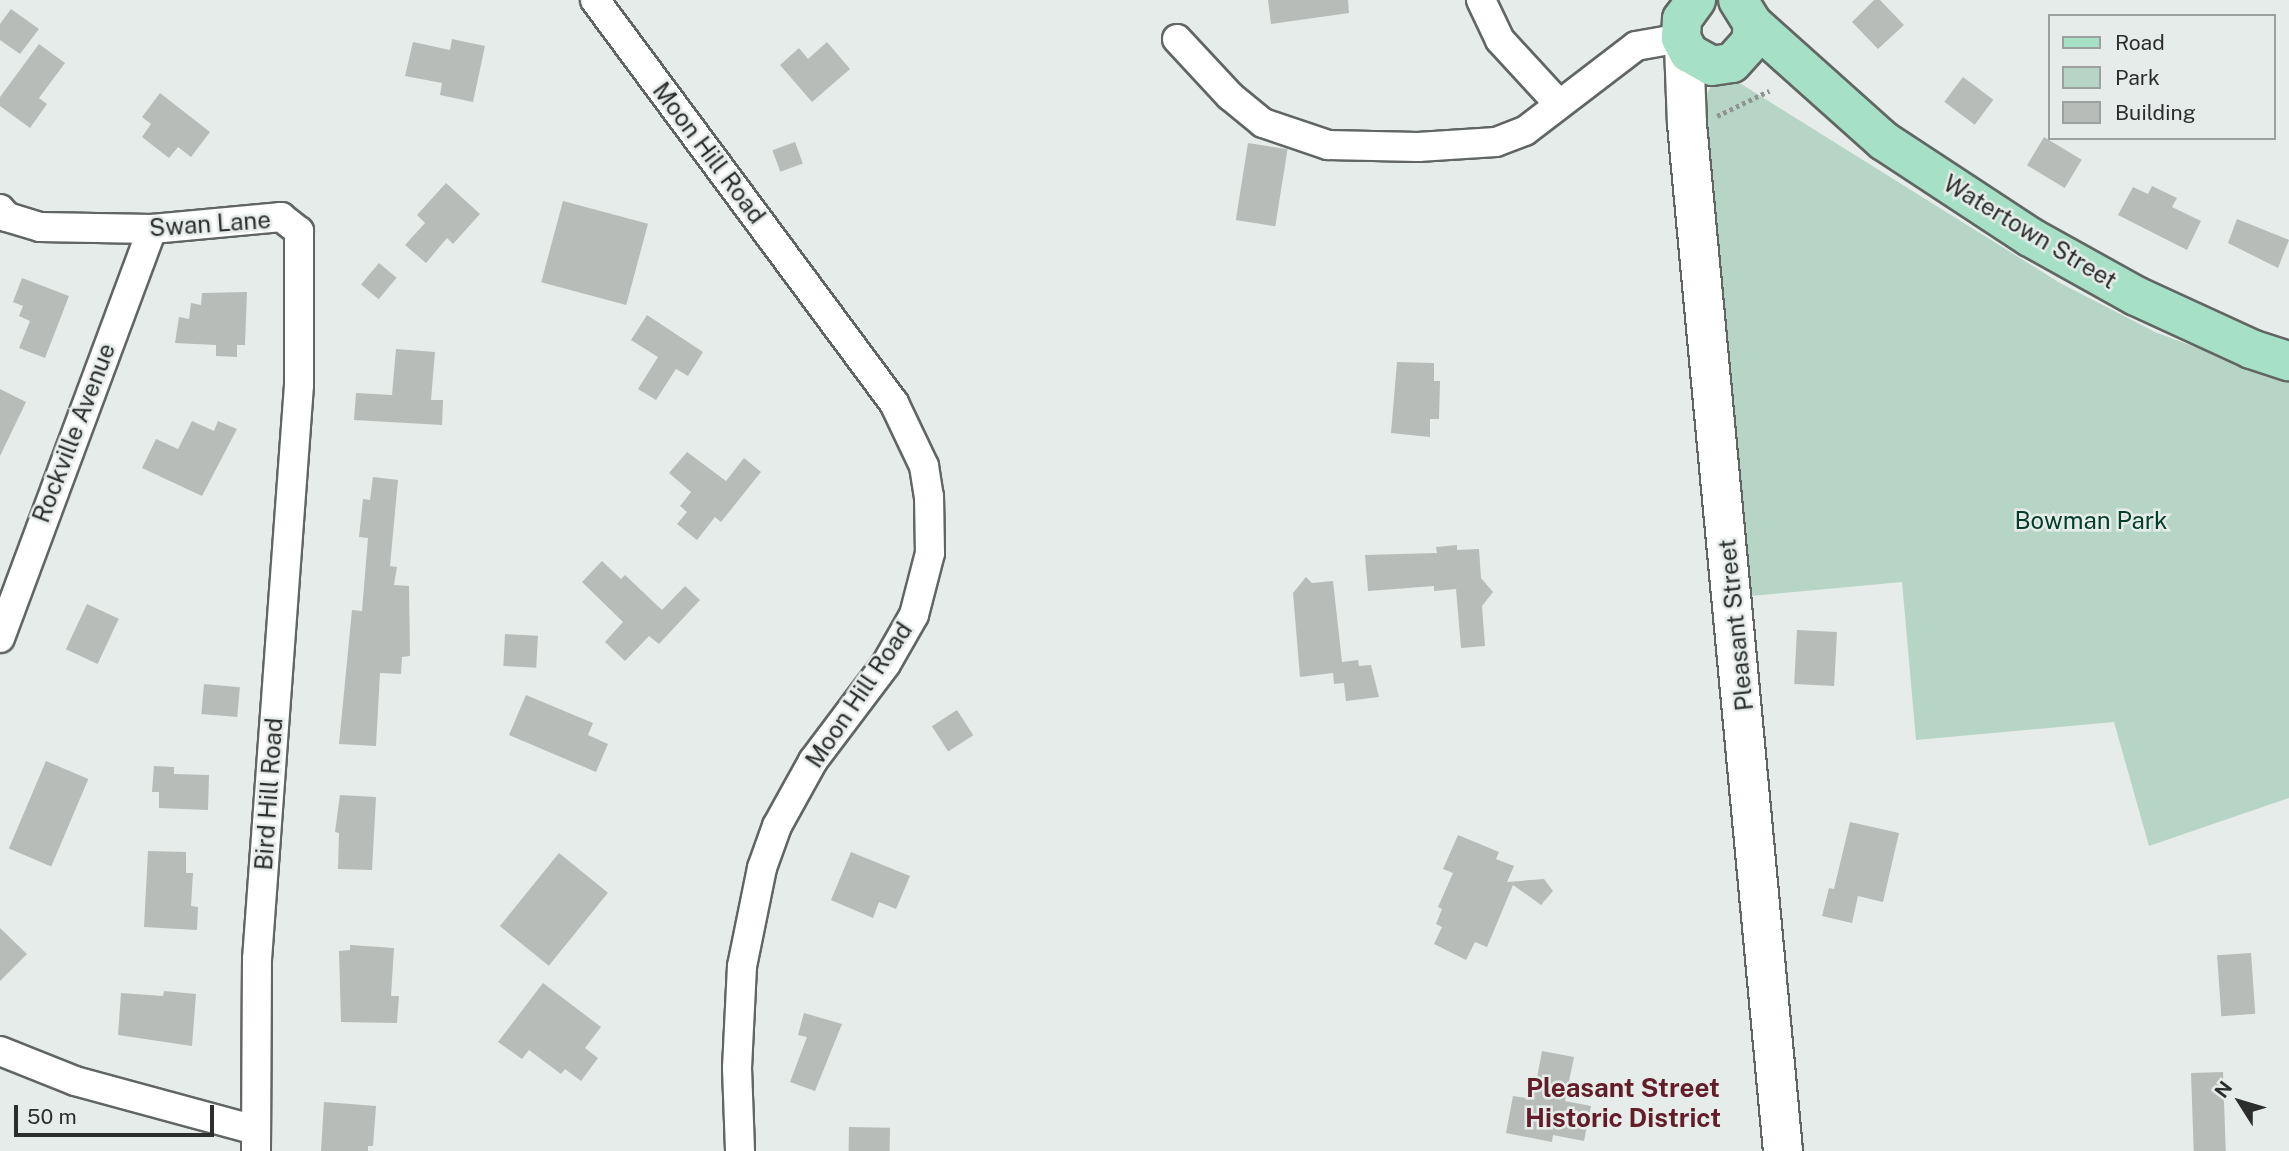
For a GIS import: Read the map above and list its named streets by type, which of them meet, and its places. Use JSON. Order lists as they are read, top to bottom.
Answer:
{
  "streets": {
    "main road": ["Watertown Street"],
    "street": [
      "Moon Hill Road",
      "Swan Lane",
      "Rockville Avenue",
      "Pleasant Street",
      "Bird Hill Road"
    ]
  },
  "crossings": [
    ["Swan Lane", "Rockville Avenue"],
    ["Swan Lane", "Bird Hill Road"]
  ],
  "districts": ["Pleasant Street Historic District"],
  "parks": ["Bowman Park"],
  "legend": ["Road", "Park", "Building"],
  "scale_bar": "50 m",
  "north": "top left"
}
